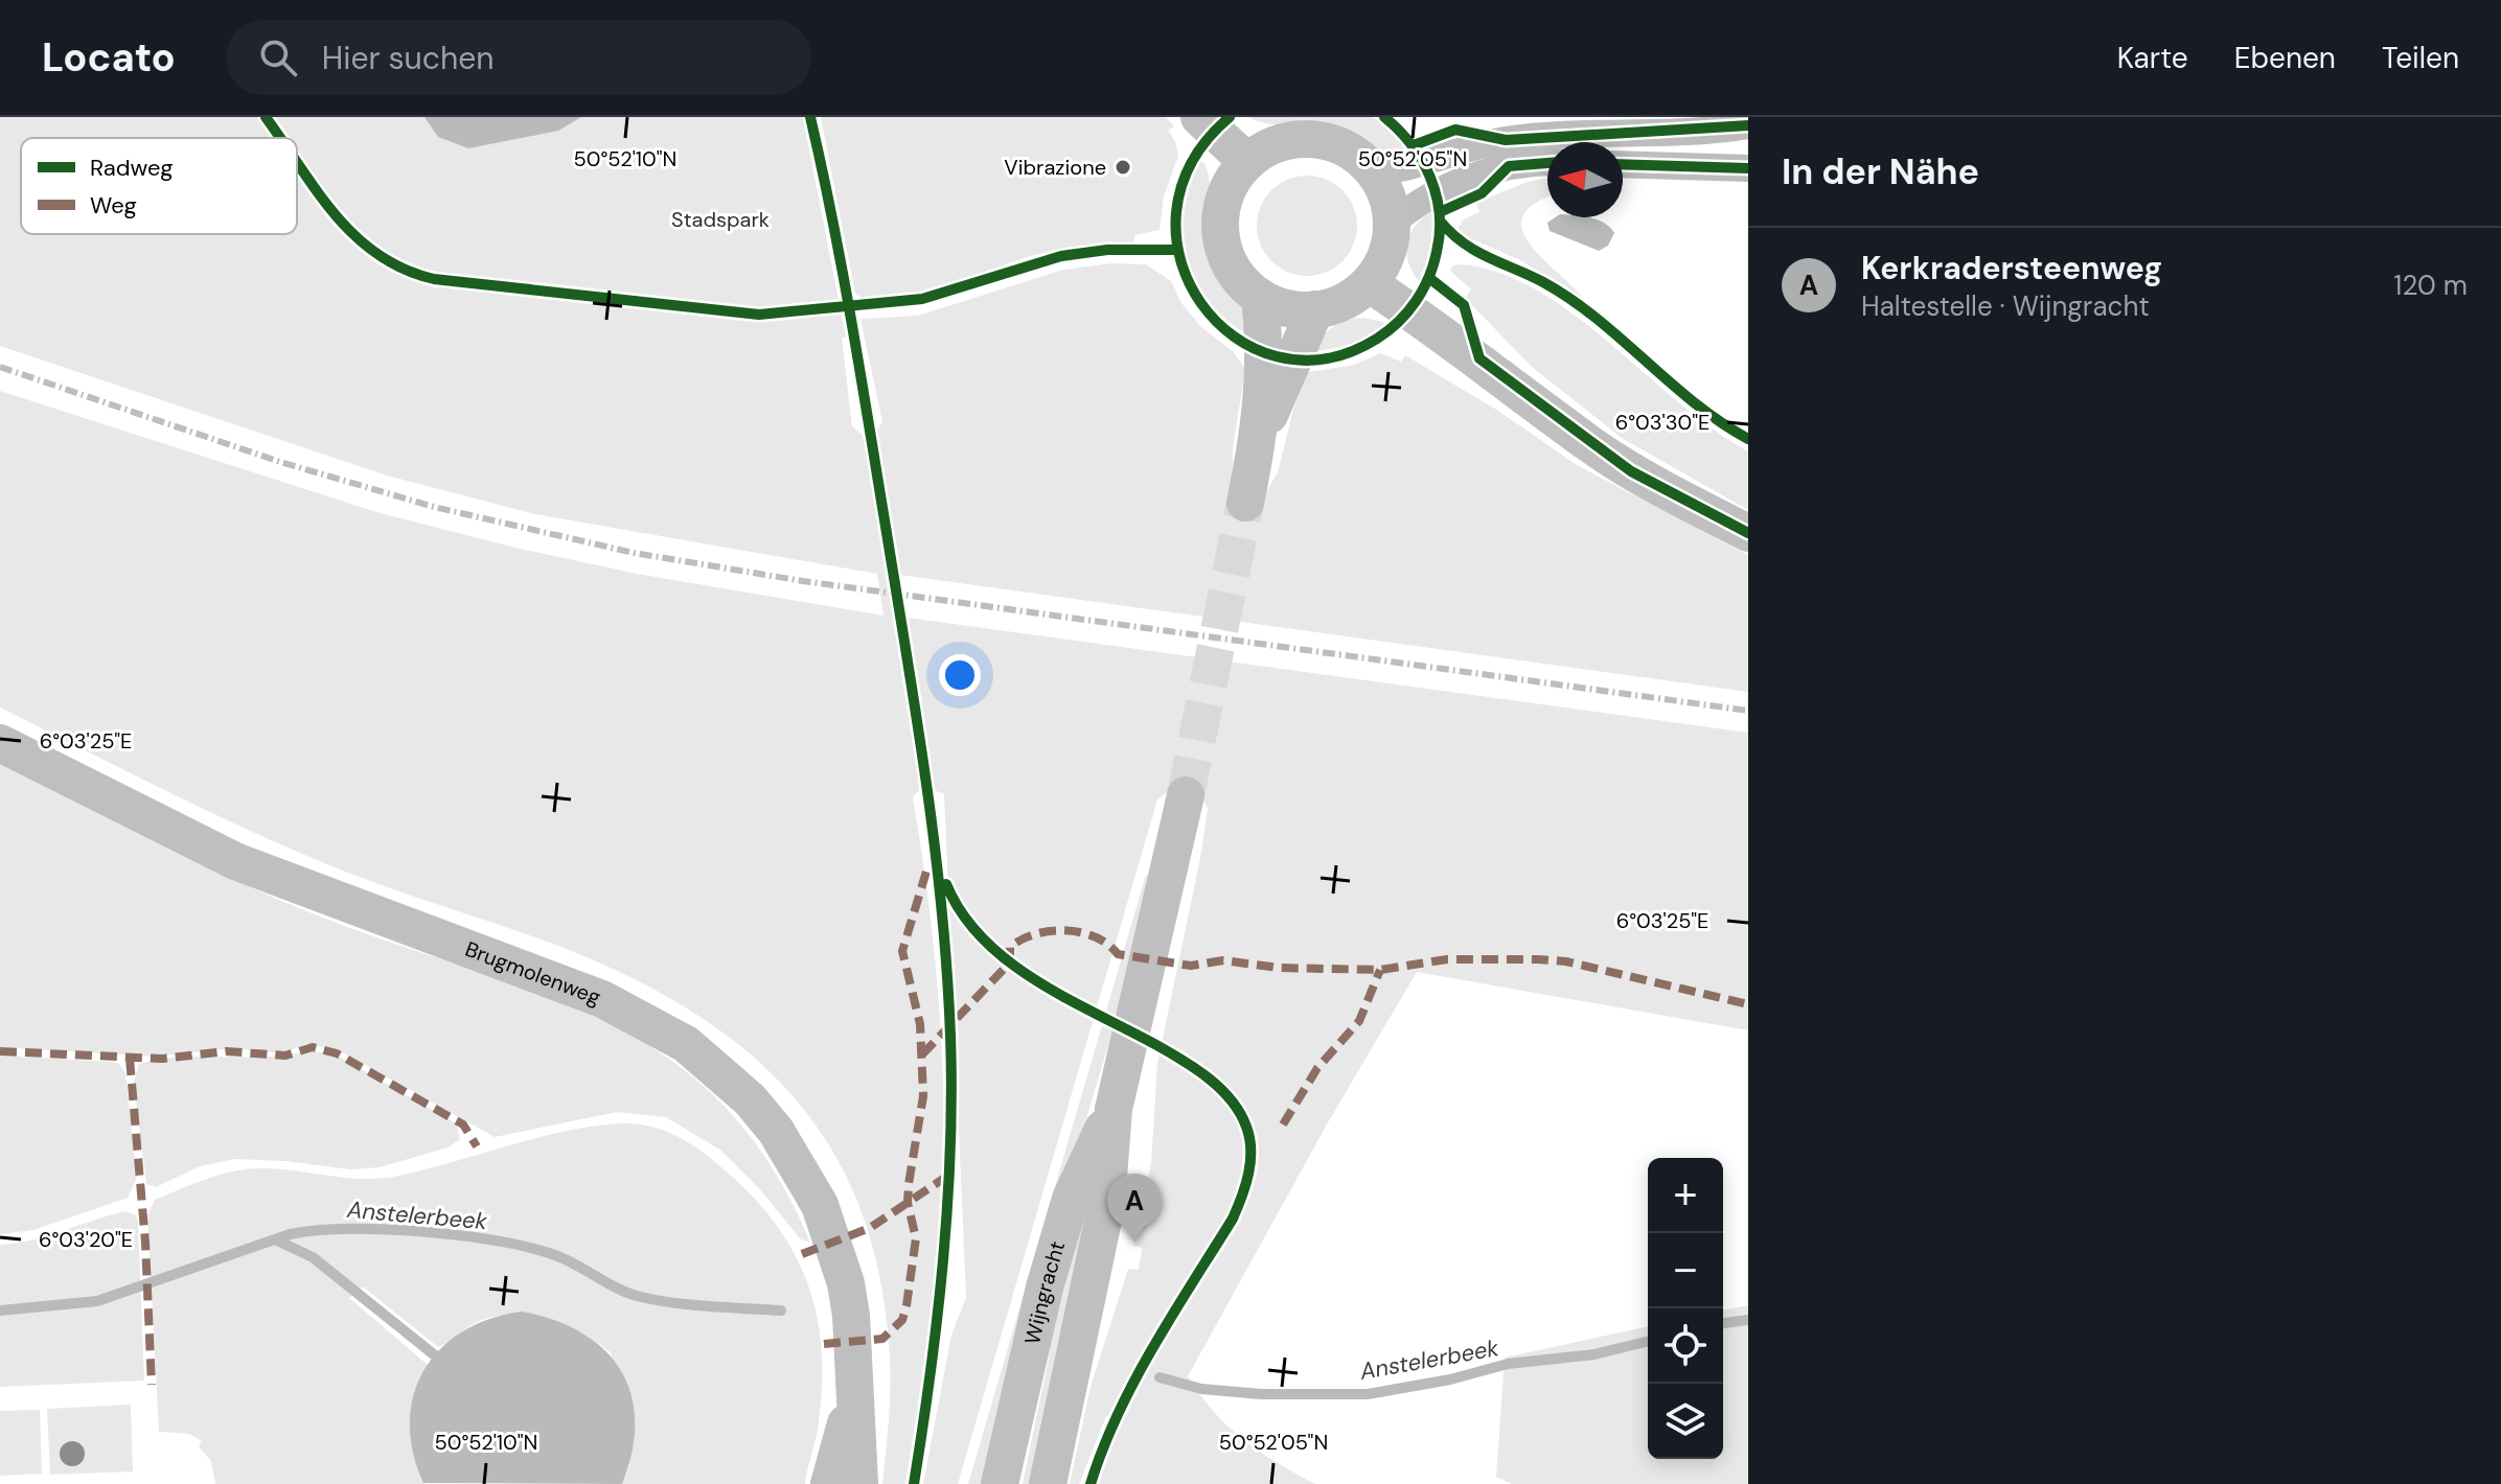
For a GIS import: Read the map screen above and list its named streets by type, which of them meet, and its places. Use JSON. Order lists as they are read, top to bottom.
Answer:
{
  "streets": {
    "main road": ["Brugmolenweg", "Wijngracht"]
  },
  "water": ["Anstelerbeek"],
  "parks": ["Stadspark"],
  "places": ["Vibrazione"],
  "legend": ["Radweg", "Weg"],
  "north": "left",
  "page": {
    "header": "Locato",
    "search": "Hier suchen",
    "nav": ["Karte", "Ebenen", "Teilen"],
    "heading": "In der Nähe",
    "list": [
      {
        "mark": "A",
        "name": "Kerkradersteenweg",
        "note": "Haltestelle · Wijngracht",
        "value": "120 m"
      }
    ],
    "map_buttons": ["+", "−"],
    "pins": "A"
  },
  "coordinates": [
    "50°52'10\"N",
    "50°52'05\"N",
    "6°03'30\"E",
    "6°03'25\"E",
    "6°03'20\"E"
  ]
}
